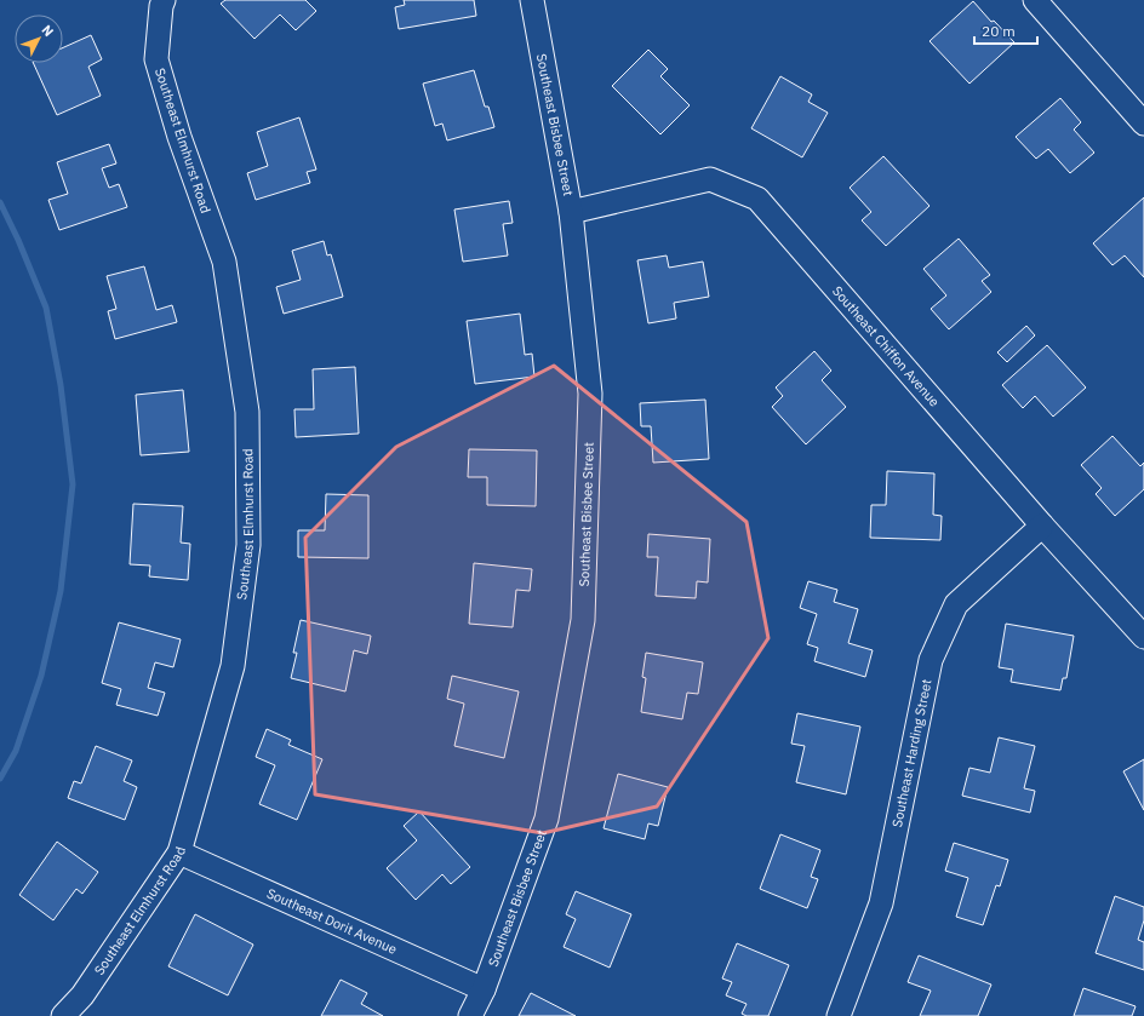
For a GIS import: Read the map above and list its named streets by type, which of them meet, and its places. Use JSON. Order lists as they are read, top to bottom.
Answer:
{
  "streets": {
    "street": [
      "Southeast Bisbee Street",
      "Southeast Elmhurst Road",
      "Southeast Chiffon Avenue",
      "Southeast Harding Street",
      "Southeast Dorit Avenue"
    ]
  },
  "crossings": [
    ["Southeast Bisbee Street", "Southeast Chiffon Avenue"],
    ["Southeast Bisbee Street", "Southeast Dorit Avenue"],
    ["Southeast Elmhurst Road", "Southeast Dorit Avenue"],
    ["Southeast Chiffon Avenue", "Southeast Harding Street"]
  ],
  "scale_bar": "20 m",
  "north": "top right"
}
